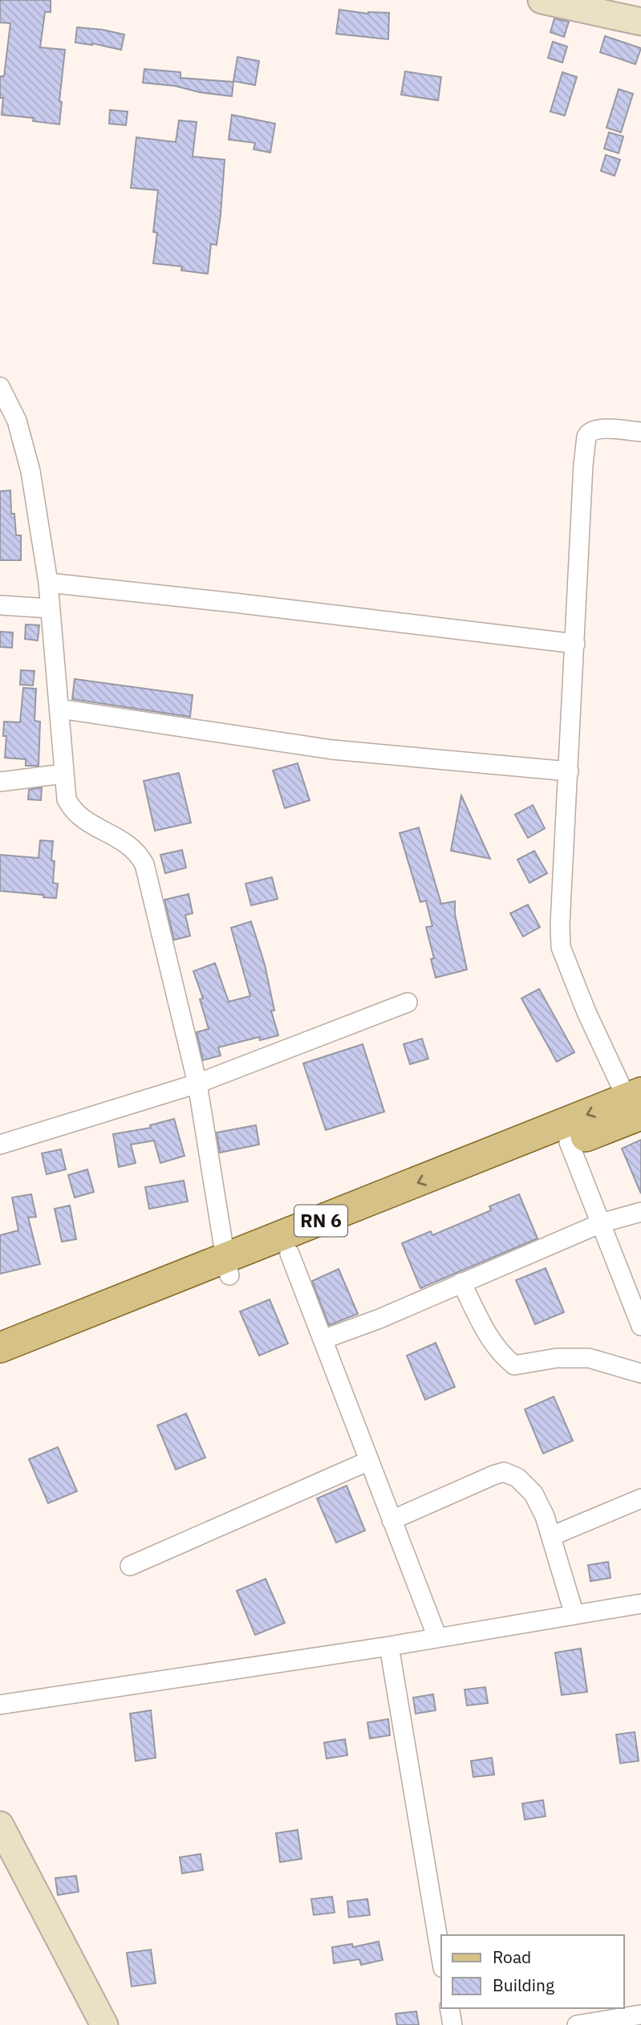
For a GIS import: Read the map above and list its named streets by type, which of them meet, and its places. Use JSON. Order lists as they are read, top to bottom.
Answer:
{
  "streets": {
    "main road": ["RN 6"]
  },
  "legend": ["Road", "Building"]
}
